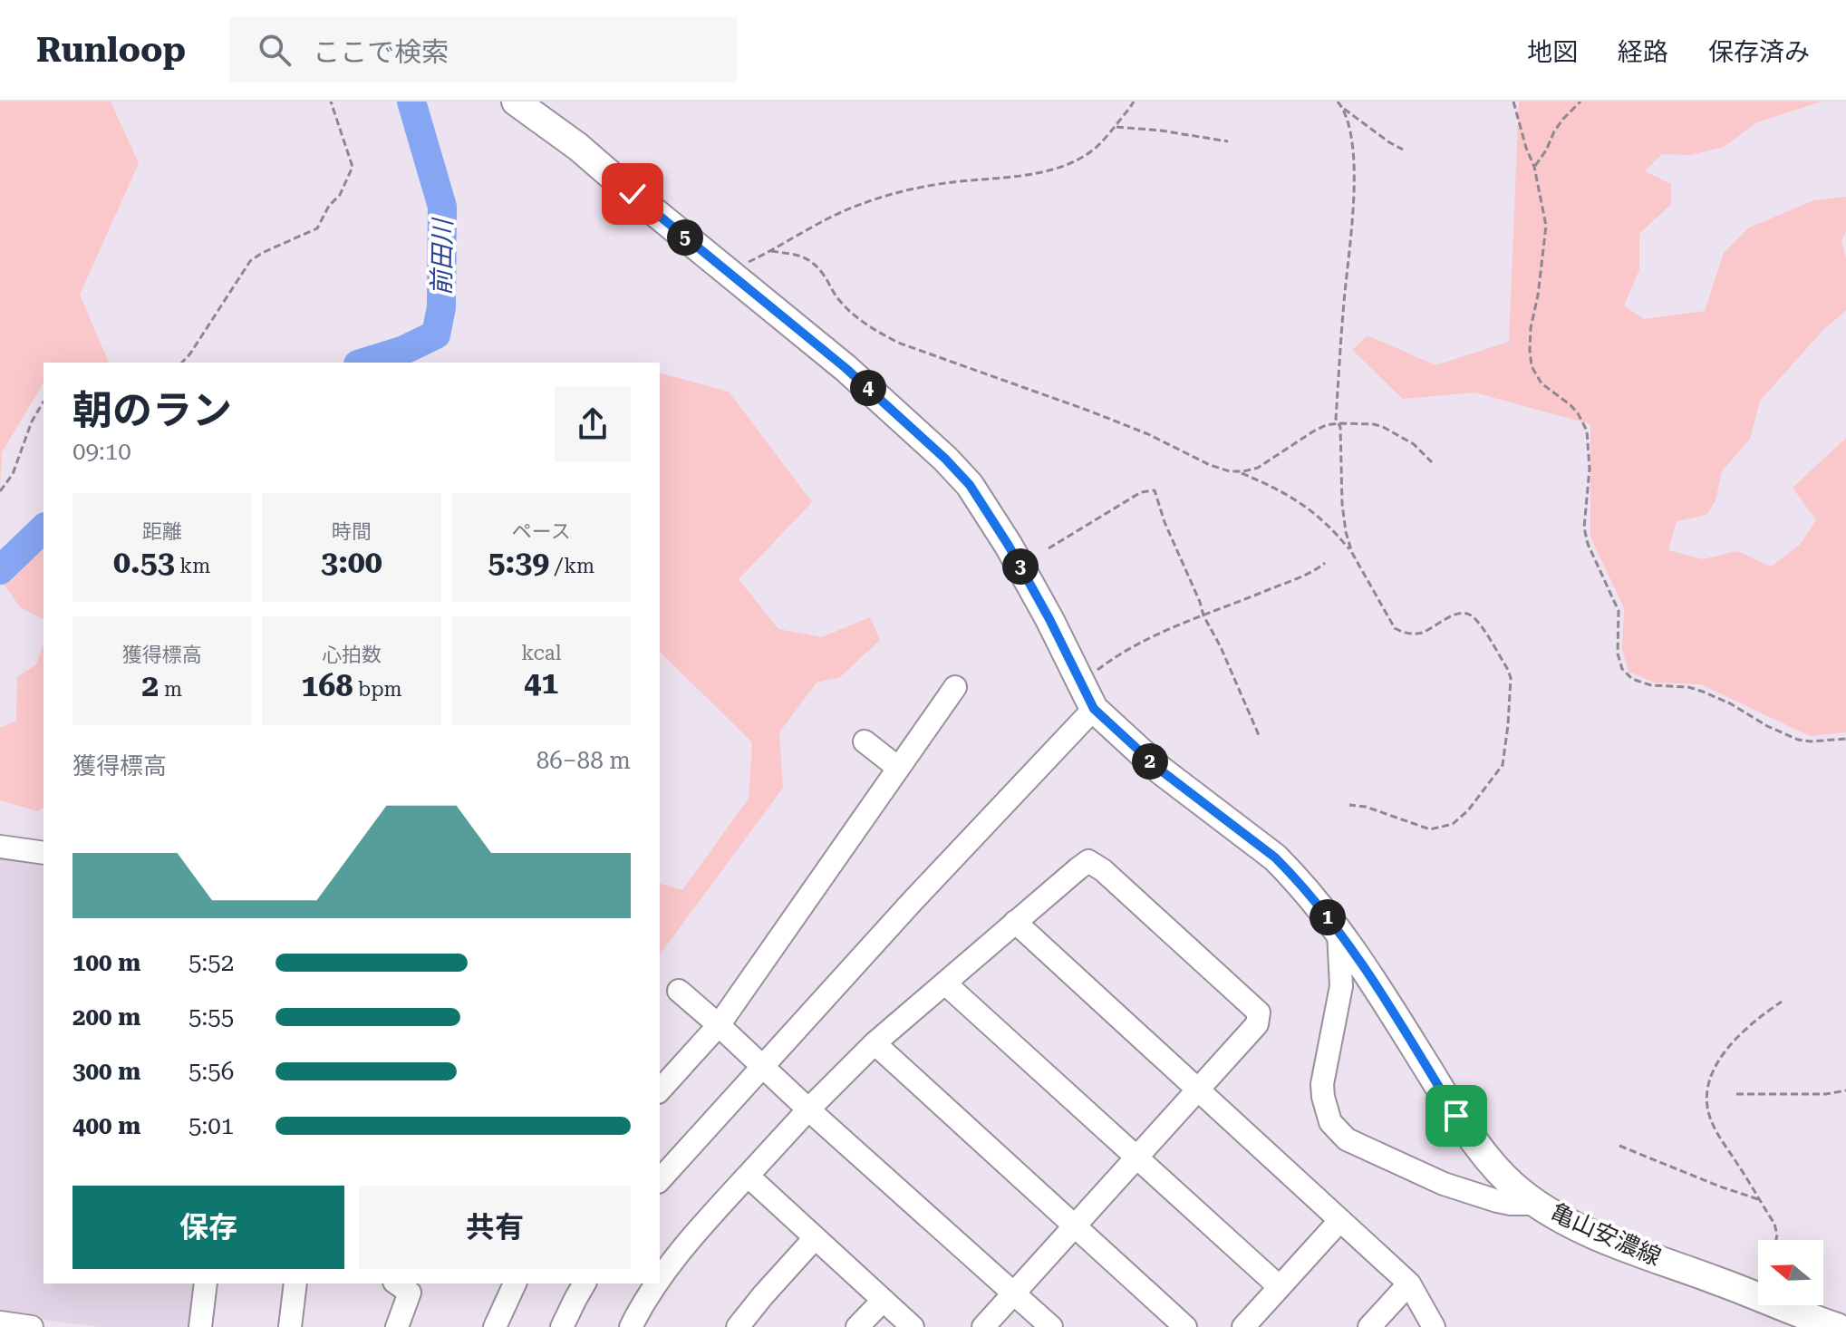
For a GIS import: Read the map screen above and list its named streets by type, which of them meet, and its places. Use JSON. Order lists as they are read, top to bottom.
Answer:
{
  "streets": {
    "main road": ["亀山安濃線"]
  },
  "water": ["前田川"],
  "north": "left",
  "page": {
    "header": "Runloop",
    "search": "ここで検索",
    "nav": ["地図", "経路", "保存済み"],
    "pins": [
      "5",
      "4",
      "3",
      "2",
      "1"
    ],
    "heading": ["朝のラン", "09:10"],
    "stats": [
      ["距離", "0.53 km"],
      ["時間", "3:00"],
      ["ペース", "5:39 /km"],
      ["獲得標高", "2 m"],
      ["心拍数", "168 bpm"],
      ["kcal", "41"]
    ],
    "chart": ["獲得標高", "86–88 m"],
    "list": [
      {
        "name": "100 m",
        "note": "5:52"
      },
      {
        "name": "200 m",
        "note": "5:55"
      },
      {
        "name": "300 m",
        "note": "5:56"
      },
      {
        "name": "400 m",
        "note": "5:01"
      }
    ],
    "buttons": ["保存", "共有"]
  }
}
